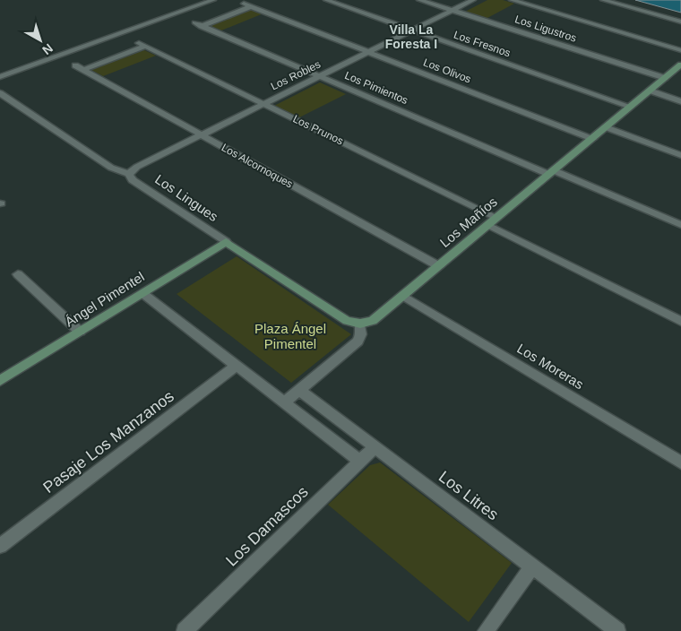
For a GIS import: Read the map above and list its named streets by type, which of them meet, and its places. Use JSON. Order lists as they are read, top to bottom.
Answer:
{
  "streets": {
    "street": [
      "Los Ligustros",
      "Los Fresnos",
      "Los Olivos",
      "Los Robles",
      "Los Pimientos",
      "Los Prunos",
      "Los Alcornoques",
      "Los Lingues",
      "Los Mañíos",
      "Ángel Pimentel",
      "Los Moreras",
      "Pasaje Los Manzanos",
      "Los Litres",
      "Los Damascos"
    ]
  },
  "crossings": [
    ["Los Ligustros", "Los Robles"],
    ["Los Ligustros", "Los Mañíos"],
    ["Los Fresnos", "Los Robles"],
    ["Los Fresnos", "Los Mañíos"],
    ["Los Olivos", "Los Robles"],
    ["Los Olivos", "Los Mañíos"],
    ["Los Robles", "Los Pimientos"],
    ["Los Robles", "Los Prunos"],
    ["Los Robles", "Los Alcornoques"],
    ["Los Robles", "Los Lingues"],
    ["Los Pimientos", "Los Mañíos"],
    ["Los Prunos", "Los Alcornoques"],
    ["Los Prunos", "Los Mañíos"],
    ["Los Alcornoques", "Los Mañíos"],
    ["Los Lingues", "Los Mañíos"],
    ["Los Lingues", "Ángel Pimentel"],
    ["Los Mañíos", "Los Moreras"],
    ["Los Litres", "Los Damascos"]
  ],
  "districts": ["Villa La Foresta I"],
  "parks": ["Plaza Ángel Pimentel"],
  "north": "bottom right"
}
